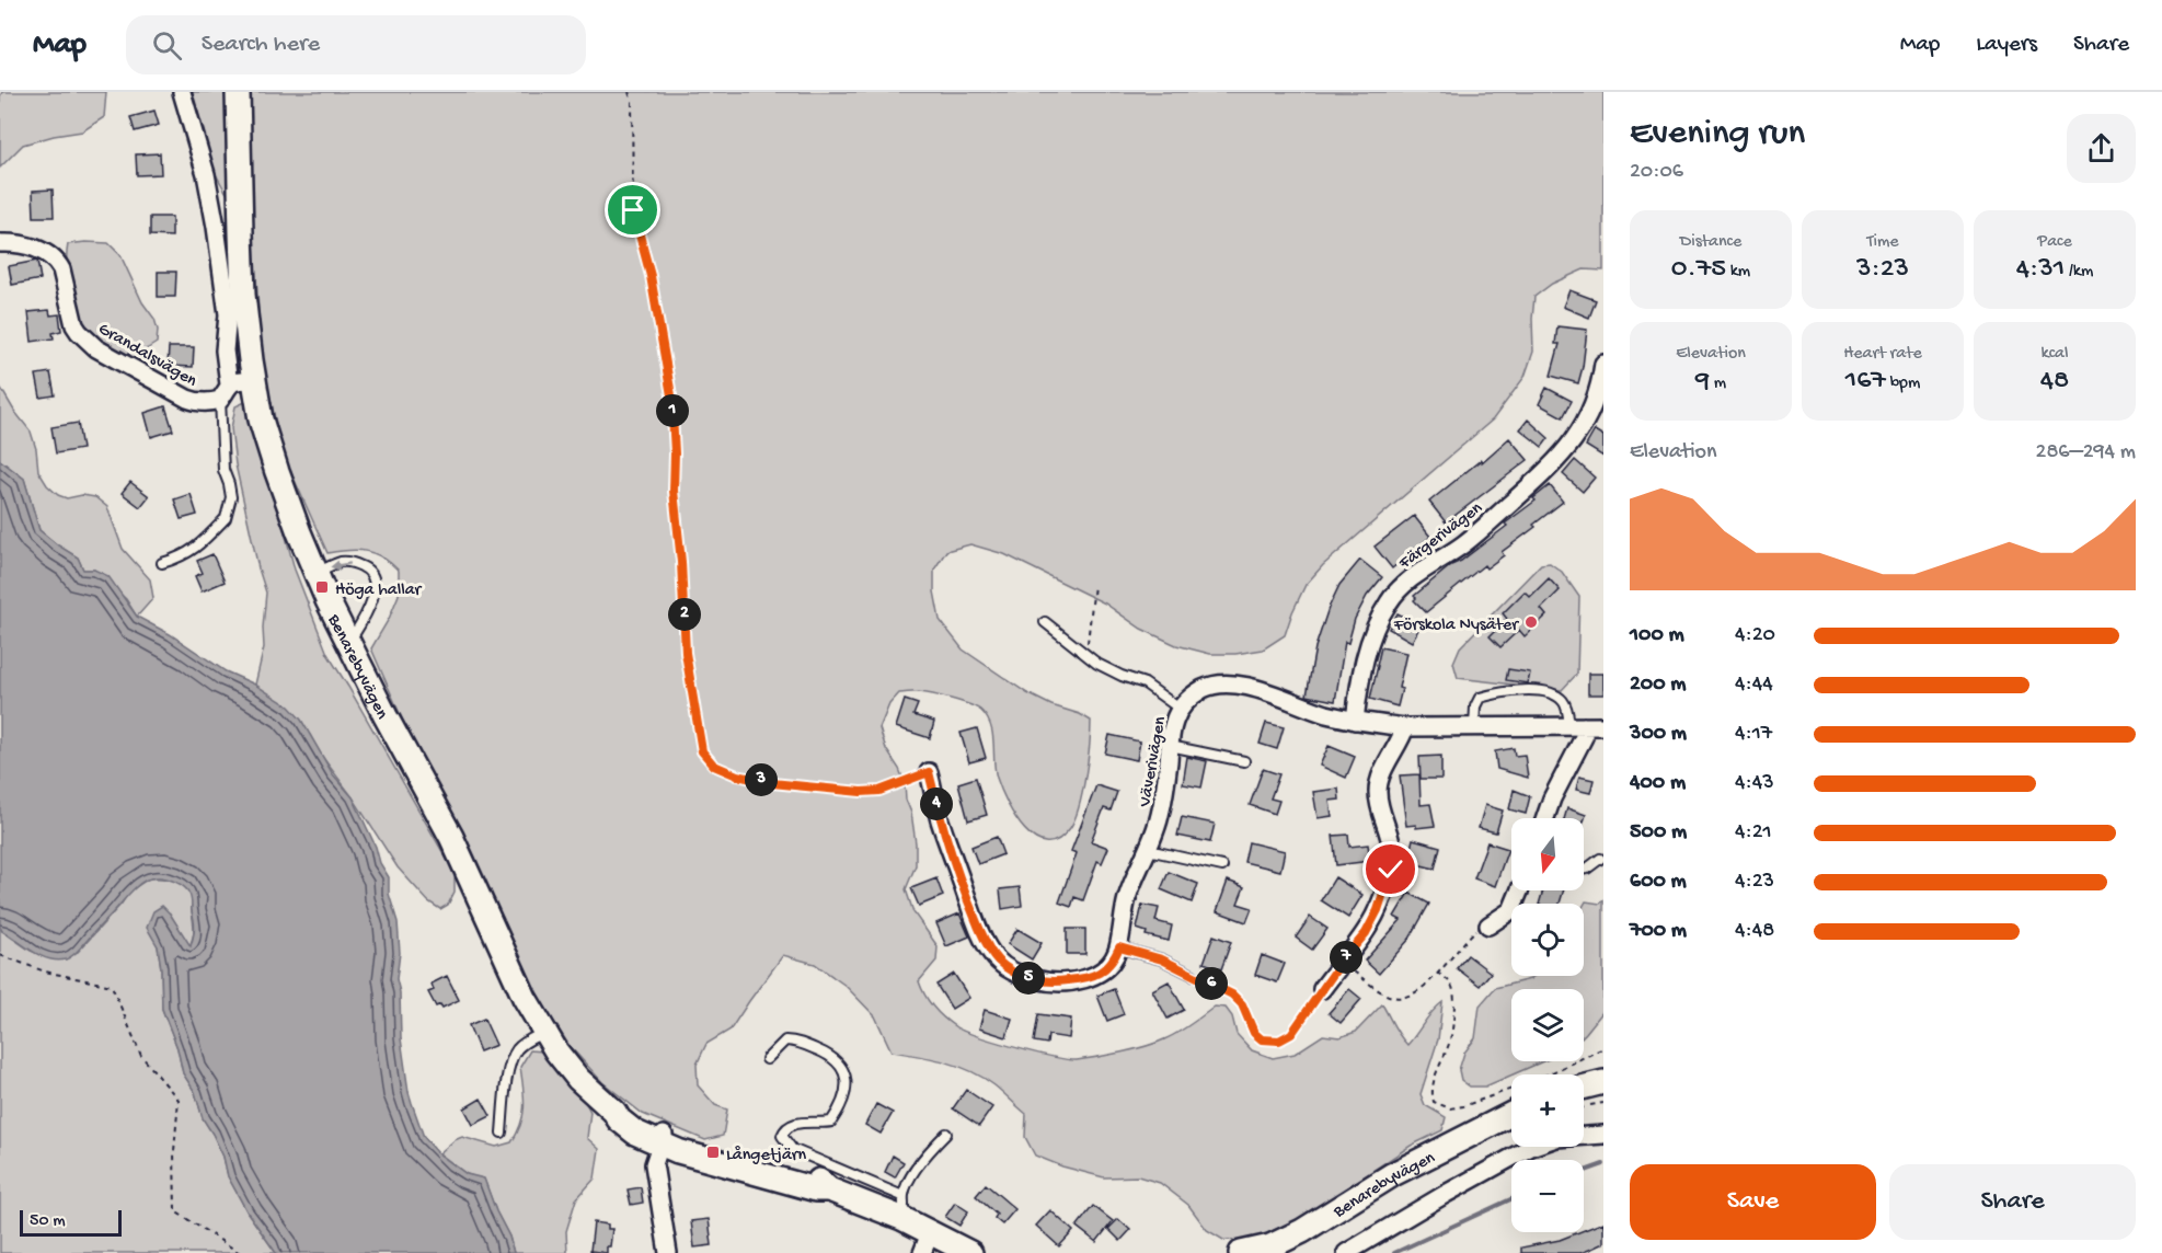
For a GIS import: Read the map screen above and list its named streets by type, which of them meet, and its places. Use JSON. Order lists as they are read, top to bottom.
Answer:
{
  "streets": {
    "street": [
      "Grandalsvägen",
      "Färgerivägen",
      "Benarebyvägen",
      "Väverivägen"
    ]
  },
  "crossings": [
    ["Färgerivägen", "Väverivägen"]
  ],
  "places": {
    "transit": ["Höga hallar", "Långetjärn"],
    "other": ["Förskola Nysäter"]
  },
  "scale_bar": "50 m",
  "north": "bottom",
  "page": {
    "header": "Map",
    "search": "Search here",
    "nav": ["Map", "Layers", "Share"],
    "heading": ["Evening run", "20:06"],
    "stats": [
      ["Distance", "0.75 km"],
      ["Time", "3:23"],
      ["Pace", "4:31 /km"],
      ["Elevation", "9 m"],
      ["Heart rate", "167 bpm"],
      ["kcal", "48"]
    ],
    "pins": [
      "1",
      "2",
      "3",
      "4",
      "7",
      "5",
      "6"
    ],
    "chart": ["Elevation", "286–294 m"],
    "list": [
      {
        "name": "100 m",
        "note": "4:20"
      },
      {
        "name": "200 m",
        "note": "4:44"
      },
      {
        "name": "300 m",
        "note": "4:17"
      },
      {
        "name": "400 m",
        "note": "4:43"
      },
      {
        "name": "500 m",
        "note": "4:21"
      },
      {
        "name": "600 m",
        "note": "4:23"
      },
      {
        "name": "700 m",
        "note": "4:48"
      }
    ],
    "map_buttons": ["+", "−"],
    "buttons": ["Save", "Share"],
    "scale": "50 m"
  }
}
